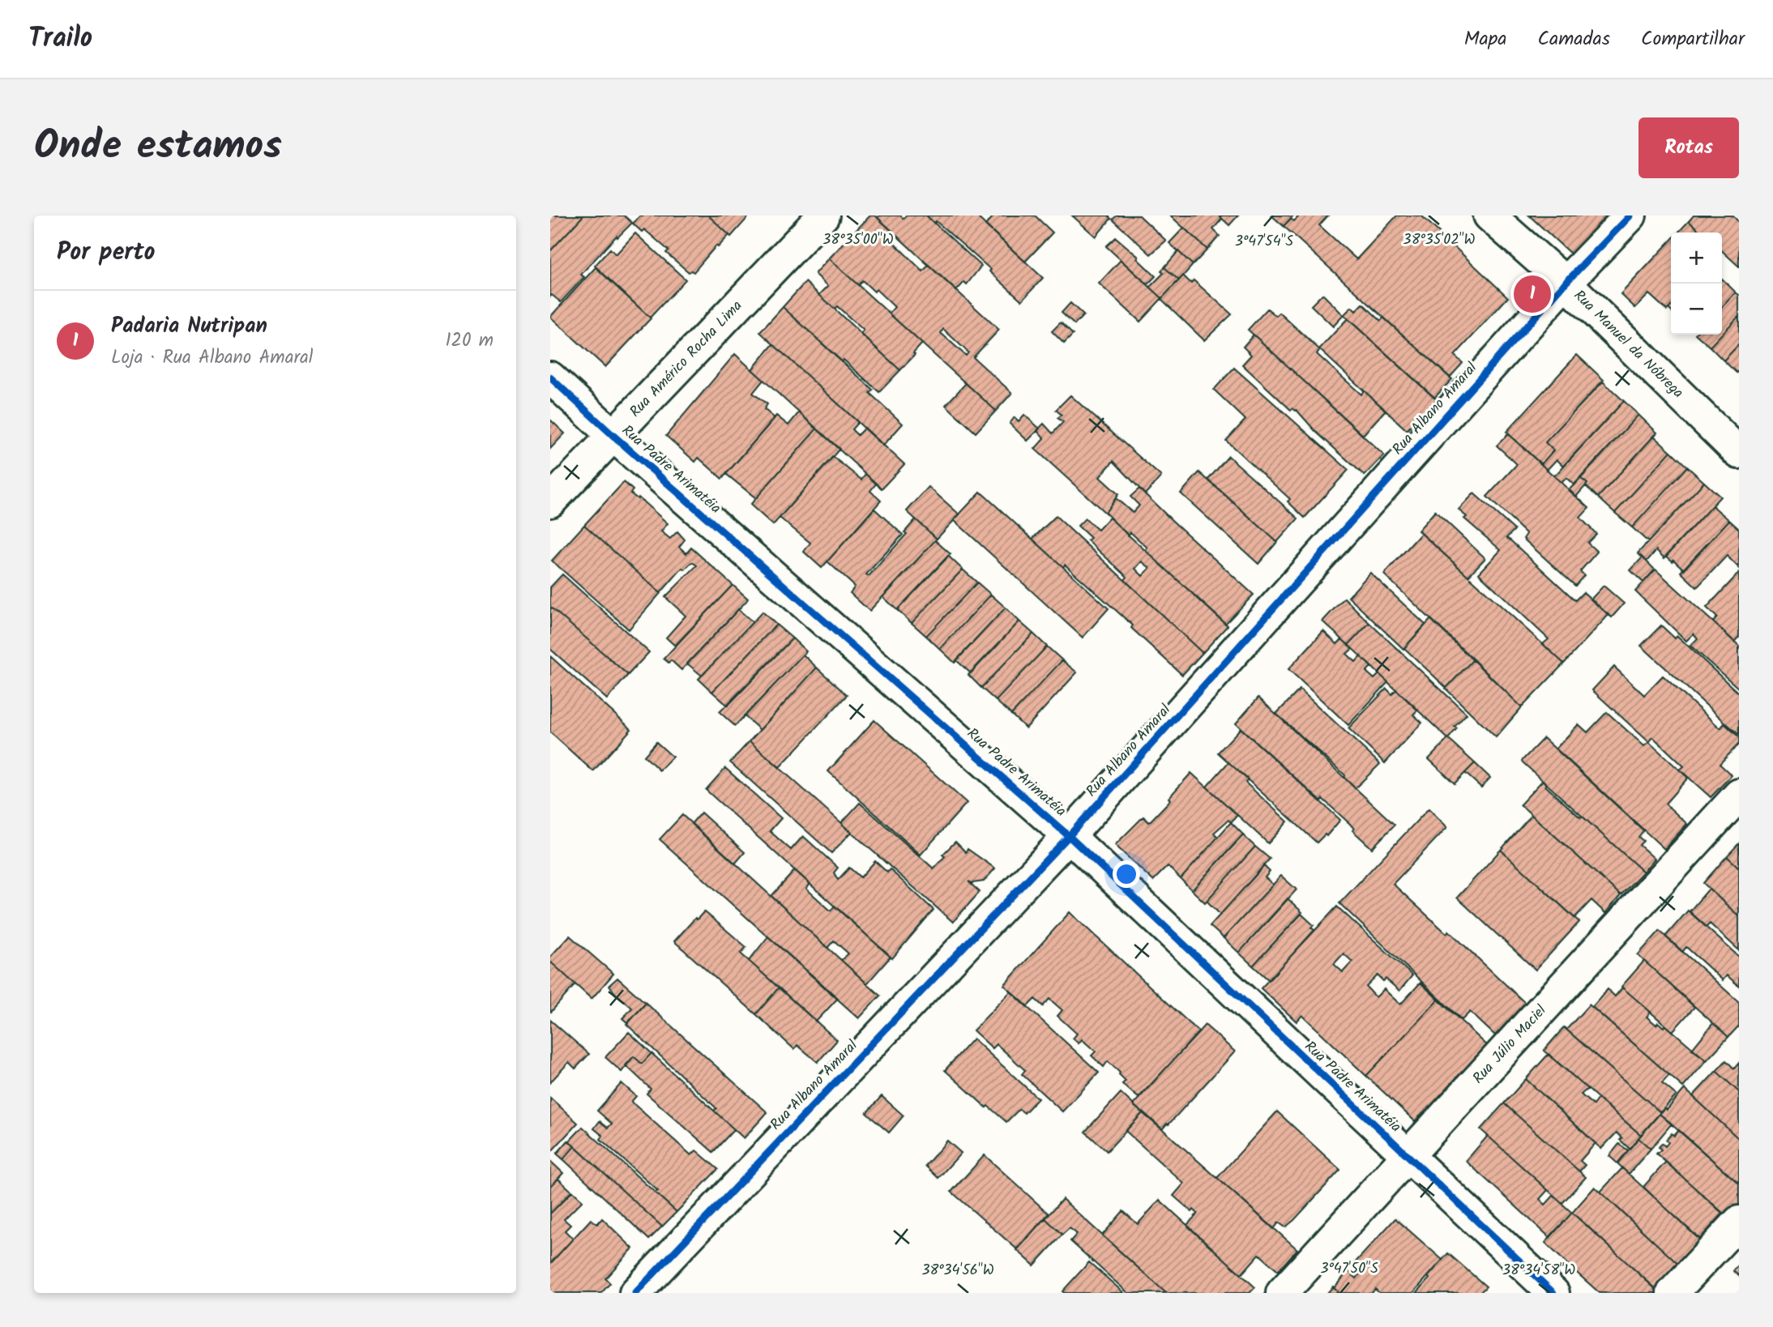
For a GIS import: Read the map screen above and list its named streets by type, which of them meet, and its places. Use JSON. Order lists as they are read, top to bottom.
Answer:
{
  "streets": {
    "street": [
      "Rua Manuel da Nóbrega",
      "Rua Américo Rocha Lima",
      "Rua Albano Amaral",
      "Rua Padre Arimatéia",
      "Rua Júlio Maciel"
    ]
  },
  "crossings": [
    ["Rua Manuel da Nóbrega", "Rua Albano Amaral"],
    ["Rua Américo Rocha Lima", "Rua Padre Arimatéia"],
    ["Rua Albano Amaral", "Rua Padre Arimatéia"],
    ["Rua Padre Arimatéia", "Rua Júlio Maciel"]
  ],
  "page": {
    "header": "Trailo",
    "nav": ["Mapa", "Camadas", "Compartilhar"],
    "title": "Onde estamos",
    "buttons": "Rotas",
    "heading": "Por perto",
    "map_buttons": ["+", "−"],
    "pins": "1",
    "list": [
      {
        "mark": "1",
        "name": "Padaria Nutripan",
        "note": "Loja · Rua Albano Amaral",
        "value": "120 m"
      }
    ]
  },
  "coordinates": [
    "38°35'00\"W",
    "38°35'02\"W",
    "3°47'54\"S",
    "3°47'50\"S",
    "38°34'56\"W",
    "38°34'58\"W"
  ]
}
